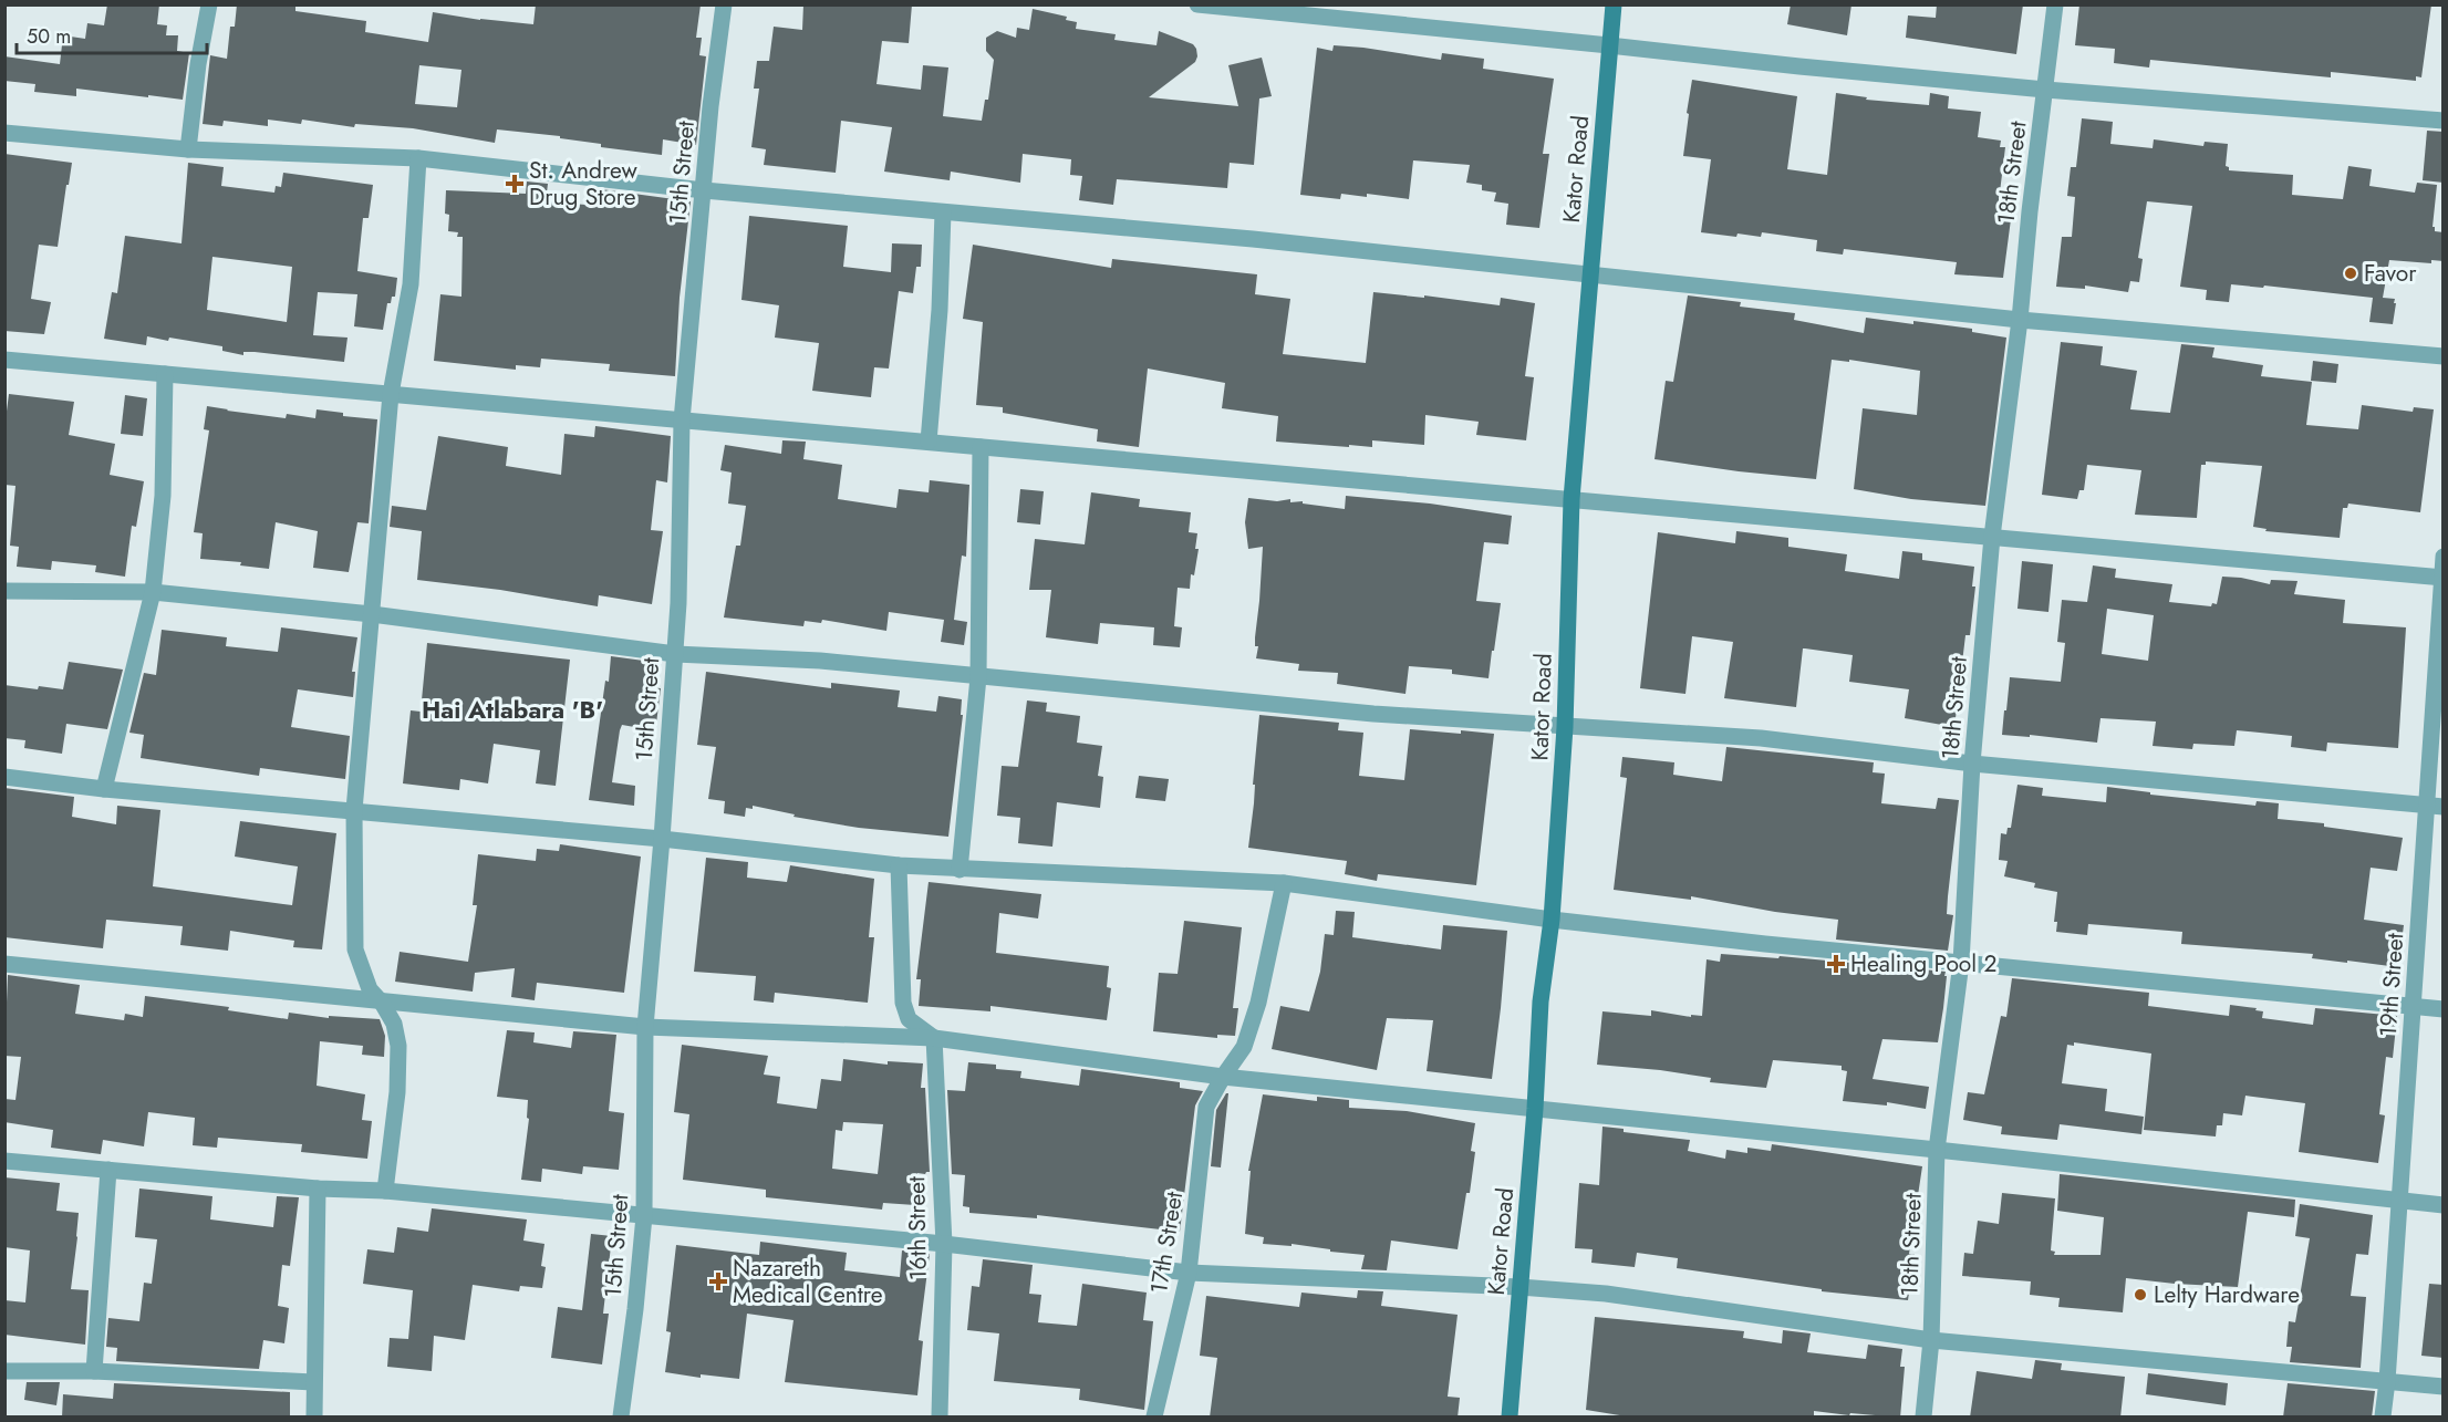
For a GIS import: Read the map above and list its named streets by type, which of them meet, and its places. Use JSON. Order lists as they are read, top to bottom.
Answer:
{
  "streets": {
    "main road": ["Kator Road"],
    "street": [
      "15th Street",
      "18th Street",
      "19th Street",
      "16th Street",
      "17th Street"
    ]
  },
  "districts": ["Hai Atlabara 'B'"],
  "places": {
    "health": ["St. Andrew Drug Store", "Healing Pool 2", "Nazareth Medical Centre"],
    "other": ["Favor", "Lelty Hardware"]
  },
  "scale_bar": "50 m"
}
